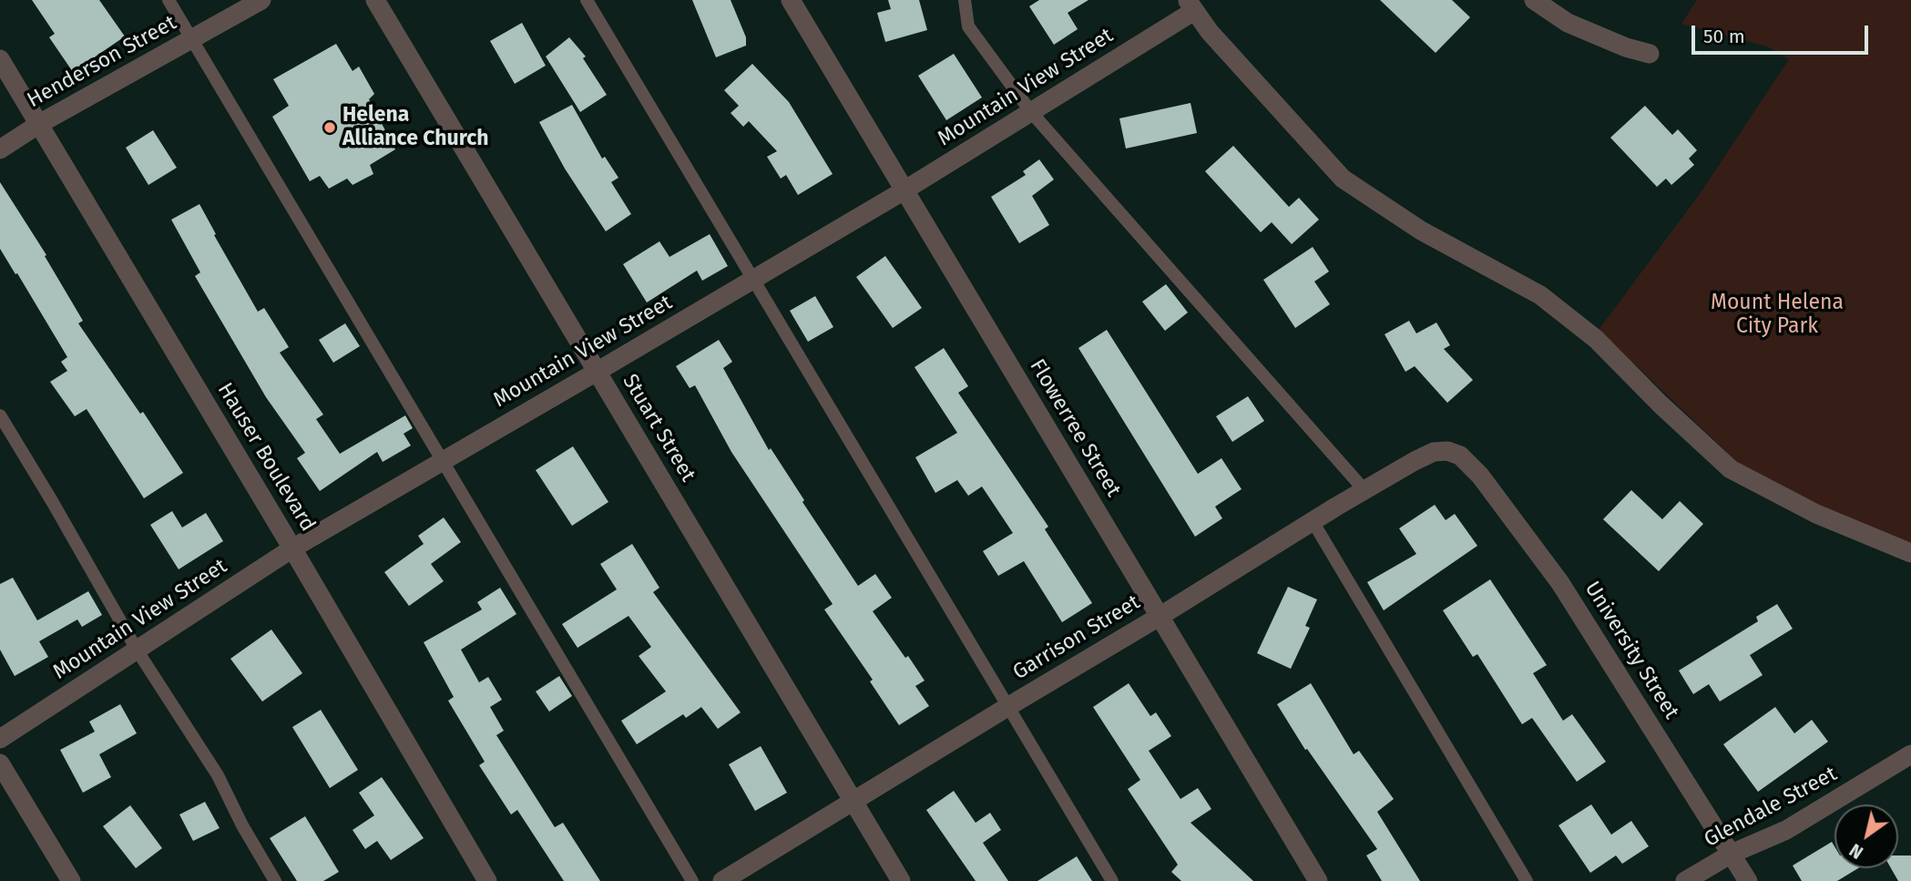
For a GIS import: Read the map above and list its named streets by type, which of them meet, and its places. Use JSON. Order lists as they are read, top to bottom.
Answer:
{
  "streets": {
    "street": [
      "Henderson Street",
      "Mountain View Street",
      "Stuart Street",
      "Flowerree Street",
      "Hauser Boulevard",
      "Garrison Street",
      "University Street",
      "Glendale Street"
    ]
  },
  "crossings": [
    ["Henderson Street", "Hauser Boulevard"],
    ["Mountain View Street", "Stuart Street"],
    ["Mountain View Street", "Flowerree Street"],
    ["Mountain View Street", "Hauser Boulevard"],
    ["Stuart Street", "Garrison Street"],
    ["Flowerree Street", "Garrison Street"],
    ["Garrison Street", "University Street"],
    ["University Street", "Glendale Street"]
  ],
  "parks": ["Mount Helena City Park"],
  "places": ["Helena Alliance Church"],
  "scale_bar": "50 m",
  "north": "bottom left"
}
